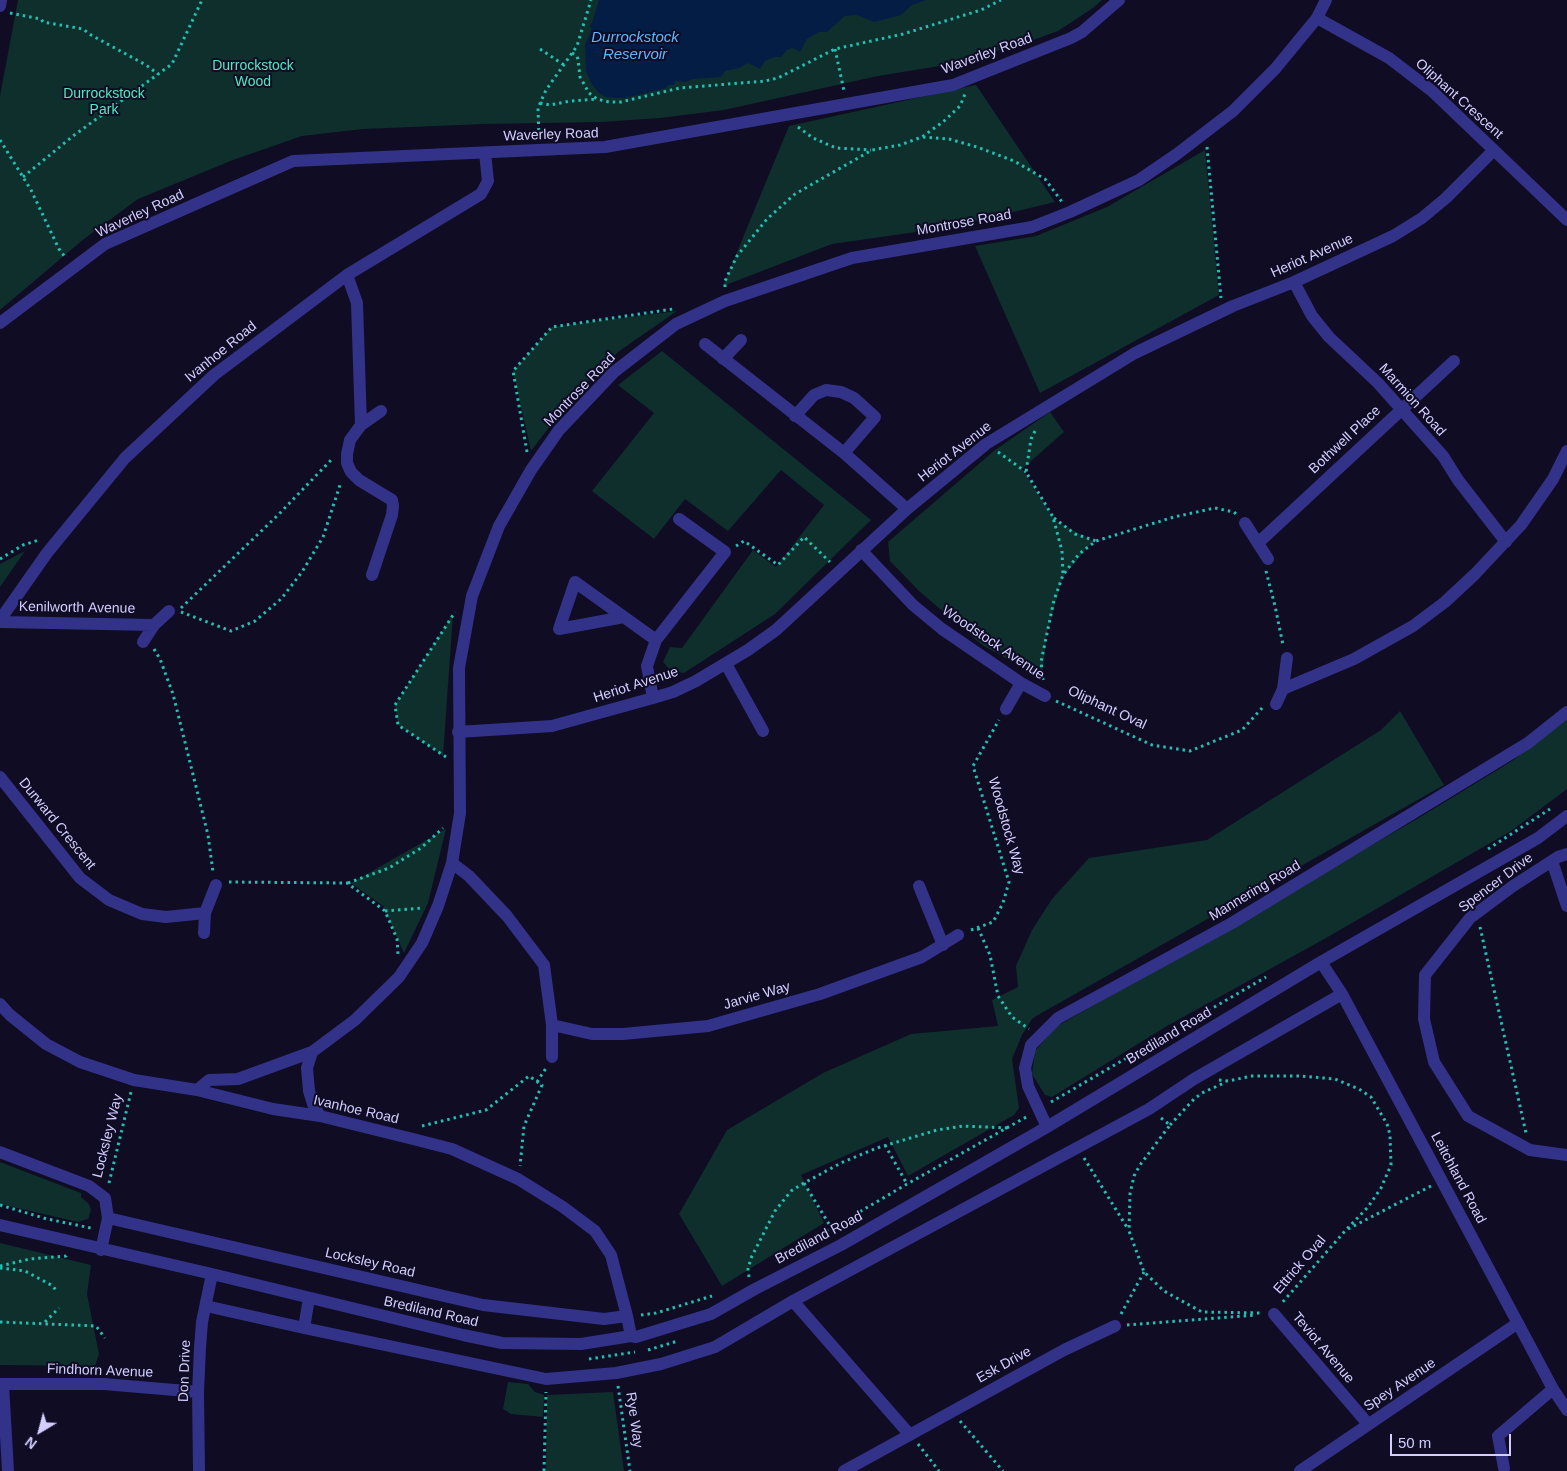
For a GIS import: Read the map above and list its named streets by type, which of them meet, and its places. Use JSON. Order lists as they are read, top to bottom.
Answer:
{
  "streets": {
    "street": [
      "Waverley Road",
      "Oliphant Crescent",
      "Montrose Road",
      "Heriot Avenue",
      "Ivanhoe Road",
      "Marmion Road",
      "Bothwell Place",
      "Kenilworth Avenue",
      "Woodstock Avenue",
      "Durward Crescent",
      "Spencer Drive",
      "Mannering Road",
      "Jarvie Way",
      "Brediland Road",
      "Leitchland Road",
      "Locksley Road",
      "Teviot Avenue",
      "Esk Drive",
      "Findhorn Avenue",
      "Don Drive",
      "Spey Avenue"
    ],
    "path": [
      "Oliphant Oval",
      "Woodstock Way",
      "Locksley Way",
      "Ettrick Oval",
      "Rye Way"
    ]
  },
  "crossings": [
    ["Waverley Road", "Ivanhoe Road"],
    ["Oliphant Crescent", "Montrose Road"],
    ["Oliphant Crescent", "Heriot Avenue"],
    ["Montrose Road", "Heriot Avenue"],
    ["Montrose Road", "Ivanhoe Road"],
    ["Heriot Avenue", "Marmion Road"],
    ["Heriot Avenue", "Woodstock Avenue"],
    ["Ivanhoe Road", "Kenilworth Avenue"],
    ["Ivanhoe Road", "Brediland Road"],
    ["Ivanhoe Road", "Locksley Way"],
    ["Ivanhoe Road", "Locksley Road"],
    ["Marmion Road", "Bothwell Place"],
    ["Woodstock Avenue", "Oliphant Oval"],
    ["Woodstock Way", "Jarvie Way"],
    ["Mannering Road", "Brediland Road"],
    ["Brediland Road", "Leitchland Road"],
    ["Brediland Road", "Don Drive"],
    ["Leitchland Road", "Spey Avenue"],
    ["Ettrick Oval", "Teviot Avenue"],
    ["Teviot Avenue", "Spey Avenue"],
    ["Findhorn Avenue", "Don Drive"]
  ],
  "water": ["Durrockstock Reservoir"],
  "parks": ["Durrockstock Wood", "Durrockstock Park"],
  "scale_bar": "50 m",
  "north": "bottom left"
}
